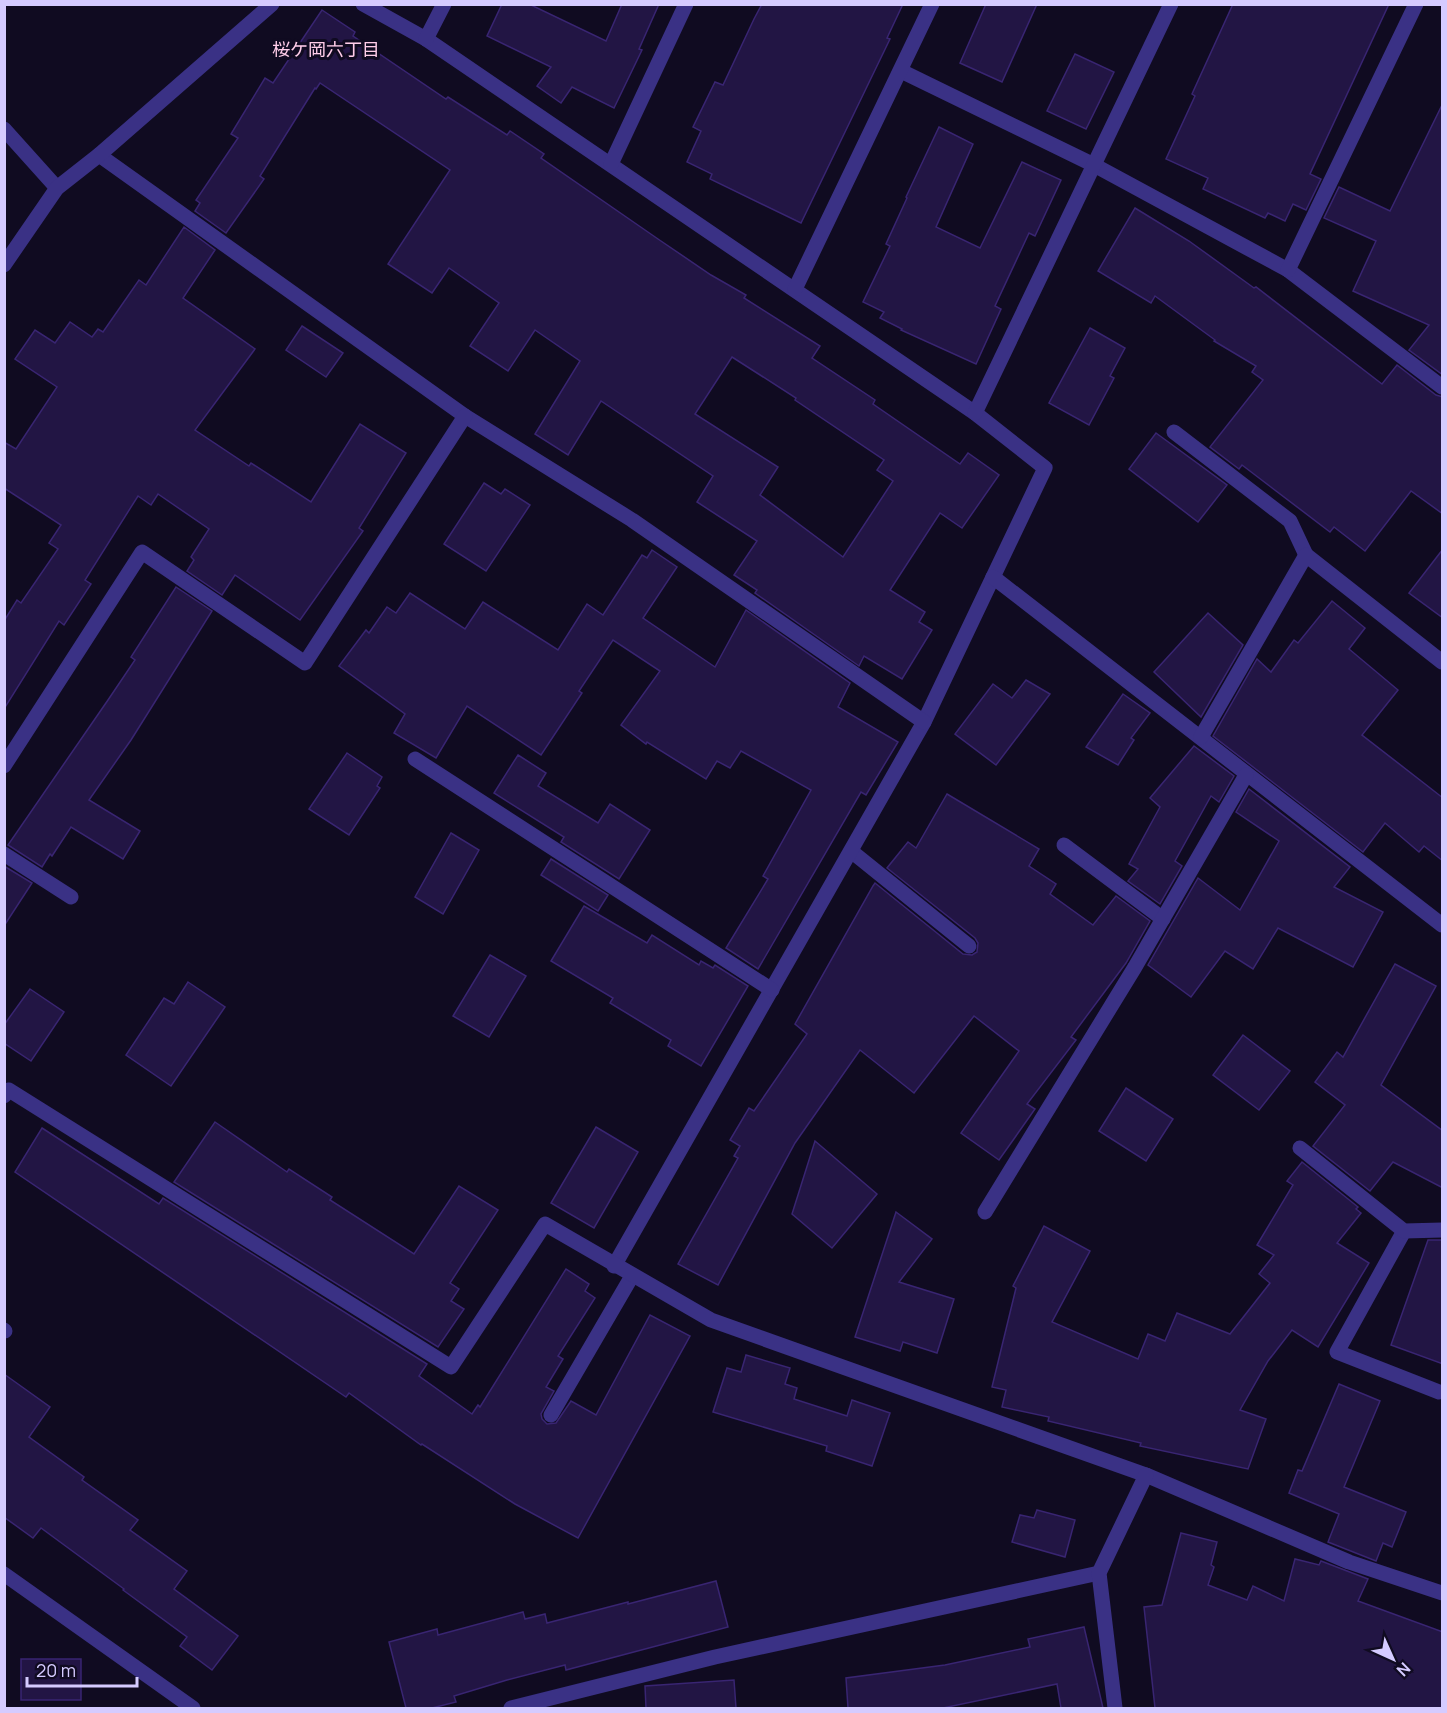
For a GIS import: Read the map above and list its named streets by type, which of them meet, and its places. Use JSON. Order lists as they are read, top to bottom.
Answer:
{
  "districts": ["桜ケ岡六丁目"],
  "scale_bar": "20 m",
  "north": "bottom right"
}
